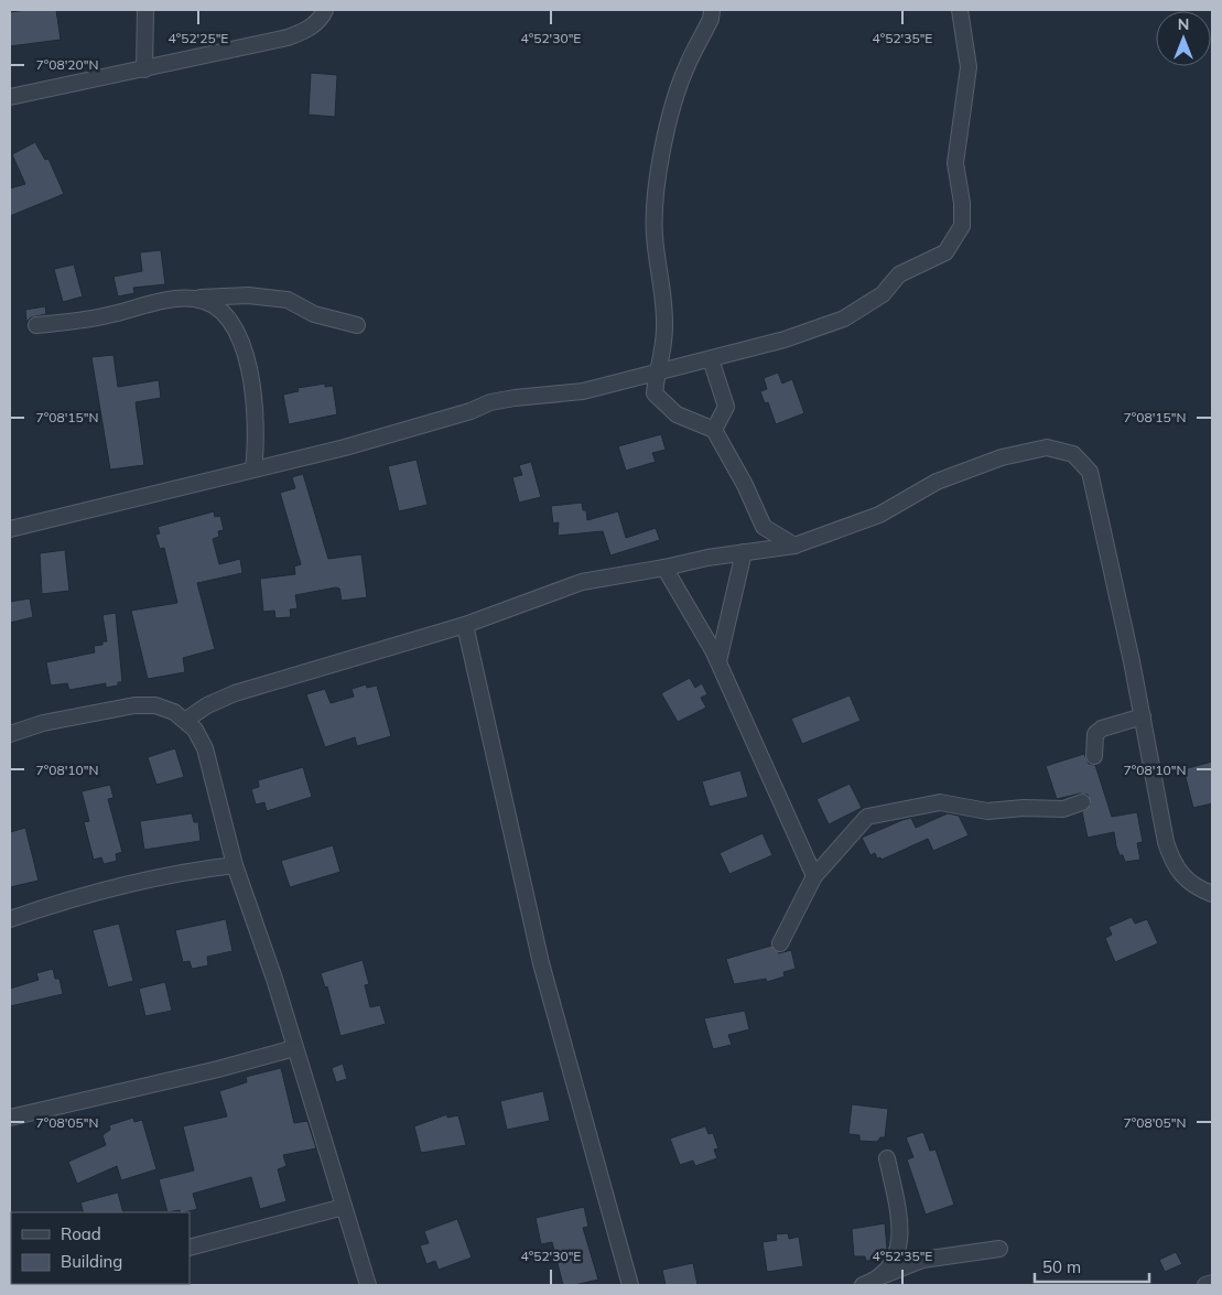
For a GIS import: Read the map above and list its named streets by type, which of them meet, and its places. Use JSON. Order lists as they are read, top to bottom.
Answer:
{
  "legend": ["Road", "Building"],
  "scale_bar": "50 m",
  "north": "top",
  "coordinates": [
    "4°52'25\"E",
    "4°52'30\"E",
    "4°52'35\"E",
    "7°08'20\"N",
    "7°08'15\"N",
    "7°08'10\"N",
    "7°08'05\"N"
  ]
}
